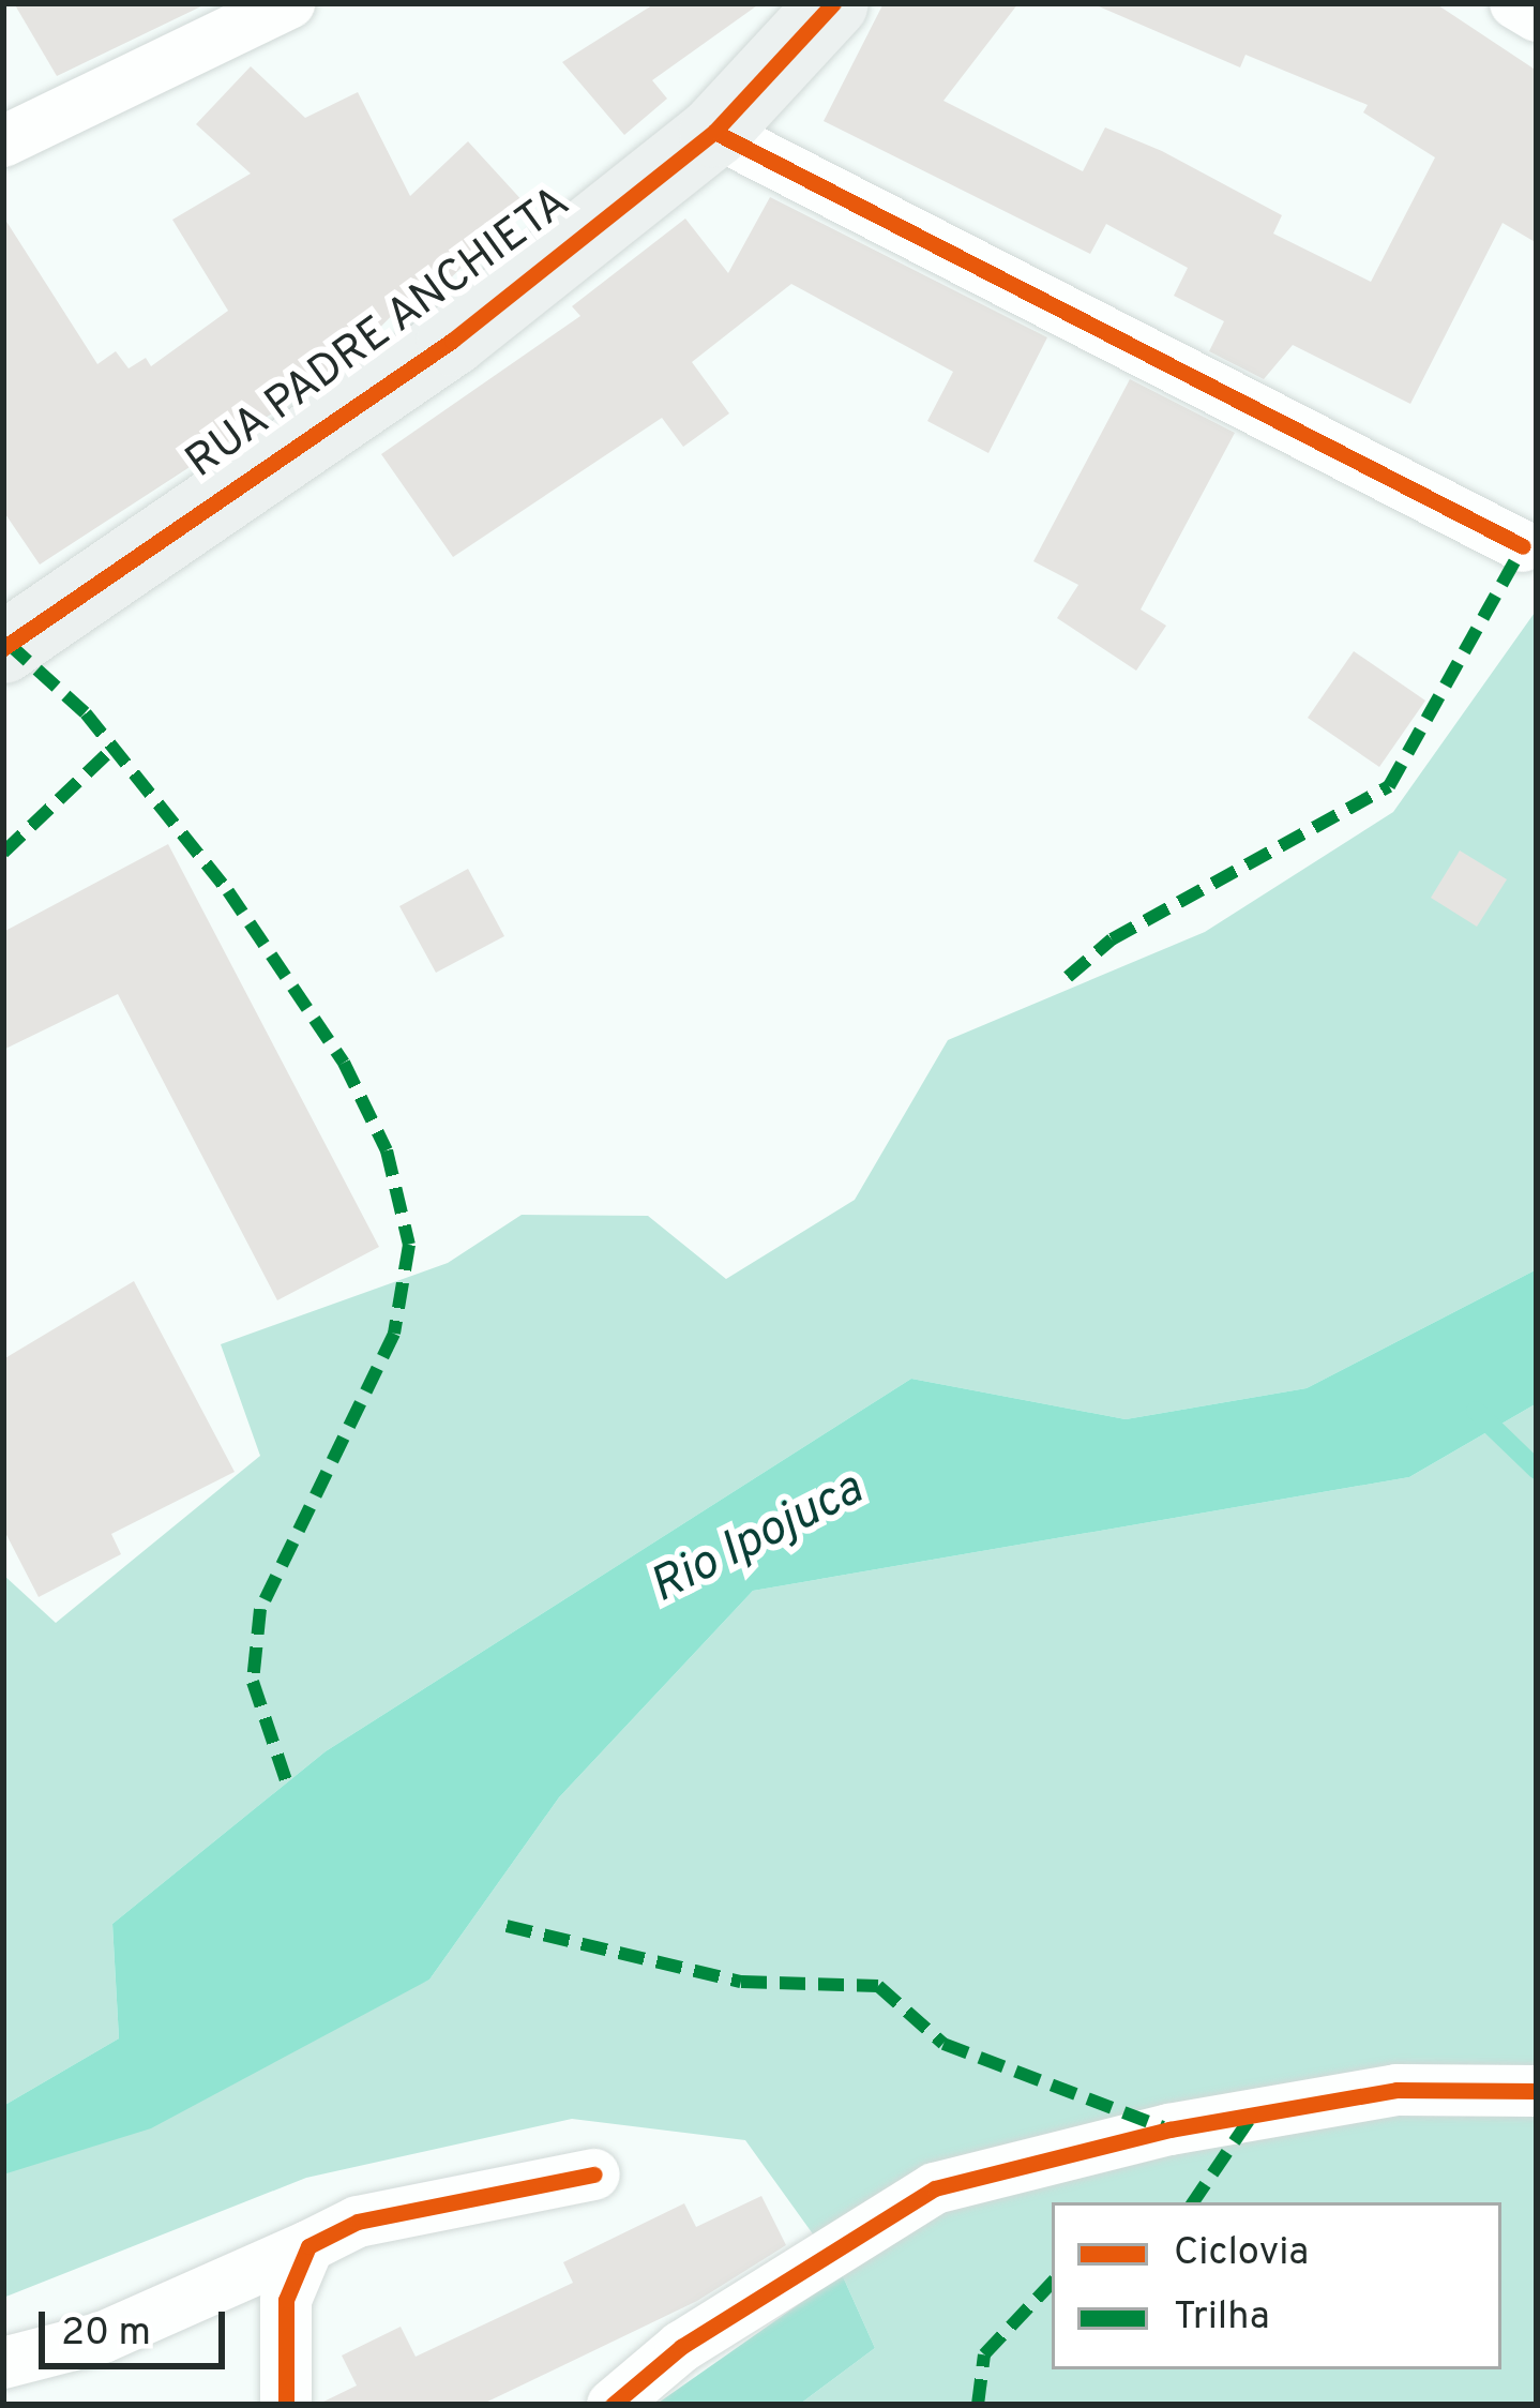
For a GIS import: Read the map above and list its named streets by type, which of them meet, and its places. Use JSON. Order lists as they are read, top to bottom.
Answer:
{
  "streets": {
    "street": ["RUA PADRE ANCHIETA"]
  },
  "water": ["Rio Ipojuca"],
  "legend": ["Ciclovia", "Trilha"],
  "scale_bar": "20 m"
}
